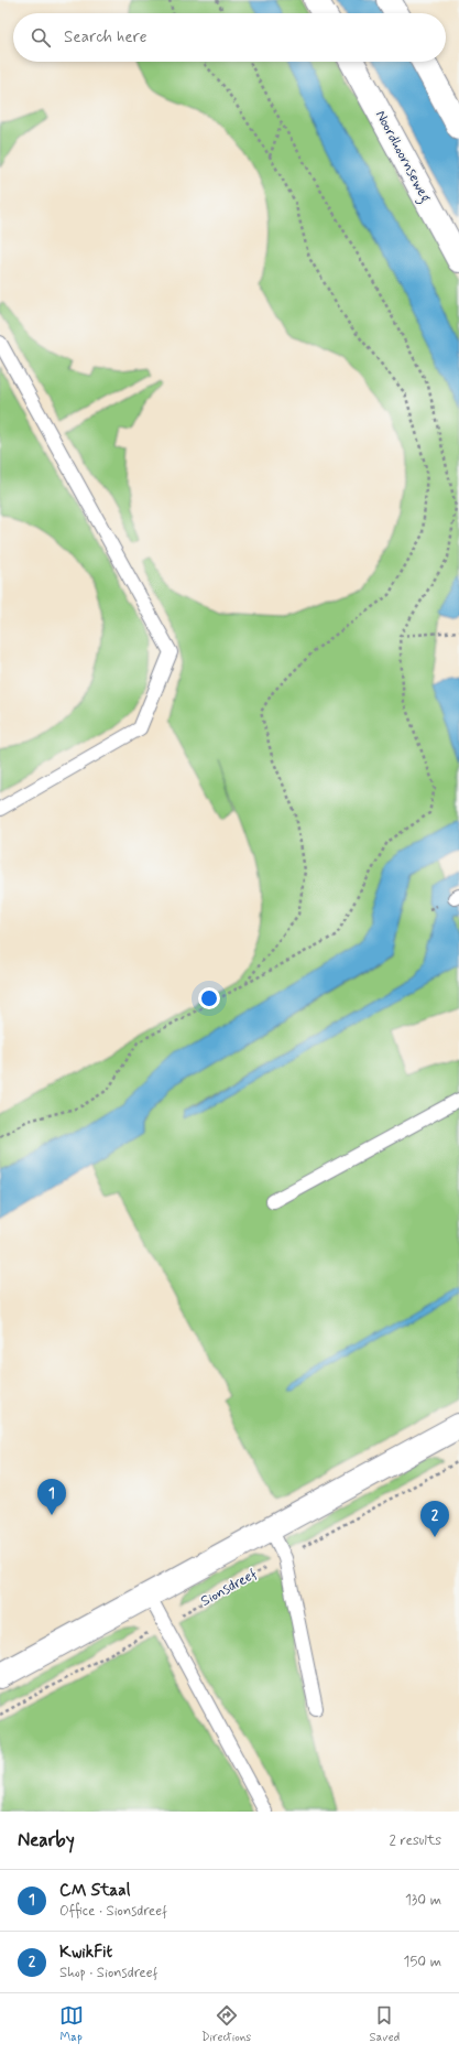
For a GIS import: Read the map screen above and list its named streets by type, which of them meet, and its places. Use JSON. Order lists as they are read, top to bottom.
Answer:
{
  "streets": {
    "street": ["Noordhoornseweg"],
    "path": ["Sionsdreef"]
  },
  "page": {
    "search": "Search here",
    "pins": ["1", "2"],
    "heading": ["Nearby", "2 results"],
    "list": [
      {
        "mark": "1",
        "name": "CM Staal",
        "note": "Office · Sionsdreef",
        "value": "130 m"
      },
      {
        "mark": "2",
        "name": "KwikFit",
        "note": "Shop · Sionsdreef",
        "value": "150 m"
      }
    ],
    "nav": ["Map", "Directions", "Saved"]
  }
}
